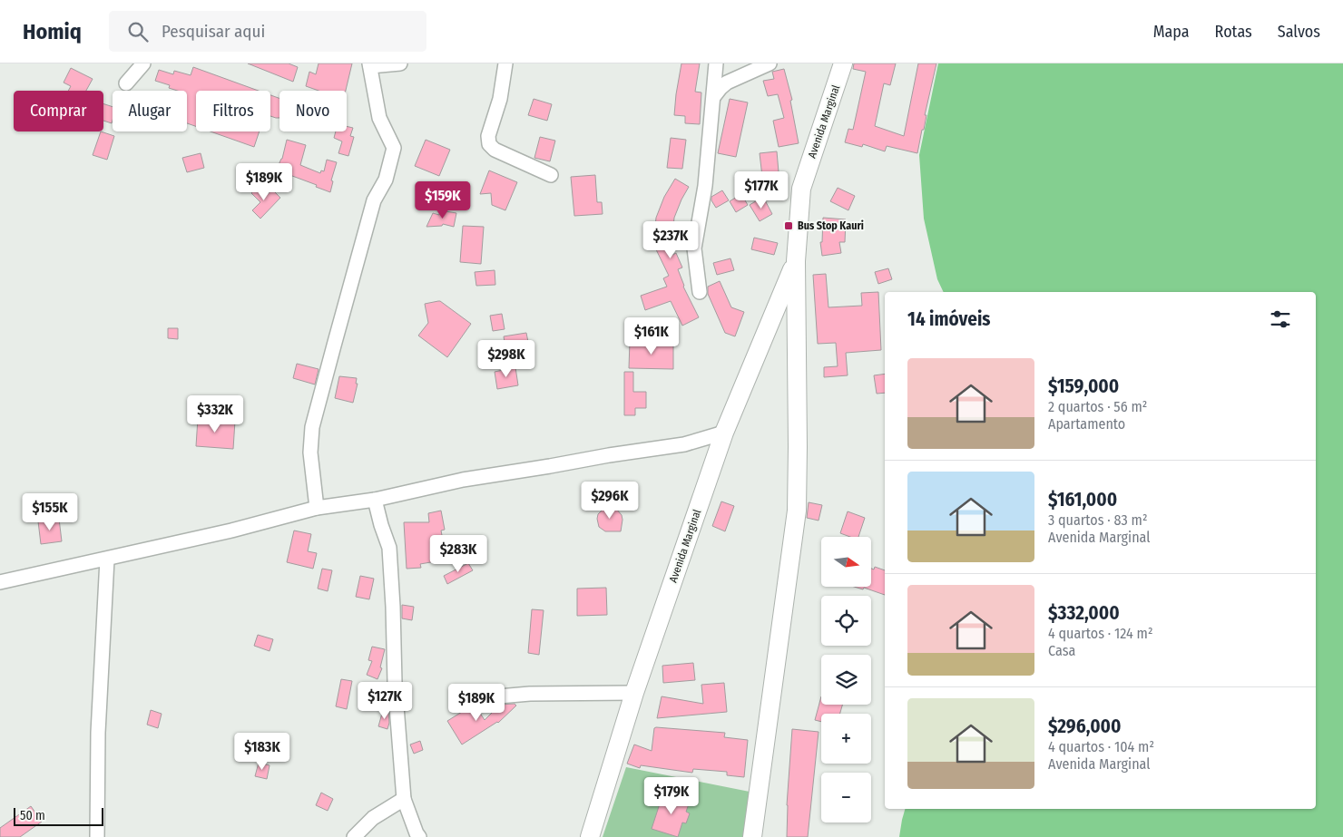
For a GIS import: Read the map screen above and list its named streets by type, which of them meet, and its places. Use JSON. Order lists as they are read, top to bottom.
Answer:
{
  "streets": {
    "street": ["Avenida Marginal"]
  },
  "places": {
    "transit": ["Bus Stop Kauri"]
  },
  "scale_bar": "50 m",
  "north": "right",
  "page": {
    "header": "Homiq",
    "search": "Pesquisar aqui",
    "nav": ["Mapa", "Rotas", "Salvos"],
    "chip": [
      "Comprar",
      "Alugar",
      "Filtros",
      "Novo"
    ],
    "price": [
      "$189K",
      "$177K",
      "$159K",
      "$237K",
      "$161K",
      "$298K",
      "$332K",
      "$296K",
      "$155K",
      "$283K",
      "$127K",
      "$189K",
      "$183K",
      "$179K"
    ],
    "heading": "14 imóveis",
    "list": [
      {
        "name": "$159,000",
        "note": "2 quartos · 56 m² · Apartamento"
      },
      {
        "name": "$161,000",
        "note": "3 quartos · 83 m² · Avenida Marginal"
      },
      {
        "name": "$332,000",
        "note": "4 quartos · 124 m² · Casa"
      },
      {
        "name": "$296,000",
        "note": "4 quartos · 104 m² · Avenida Marginal"
      }
    ],
    "map_buttons": ["+", "−"],
    "scale": "50 m"
  }
}
